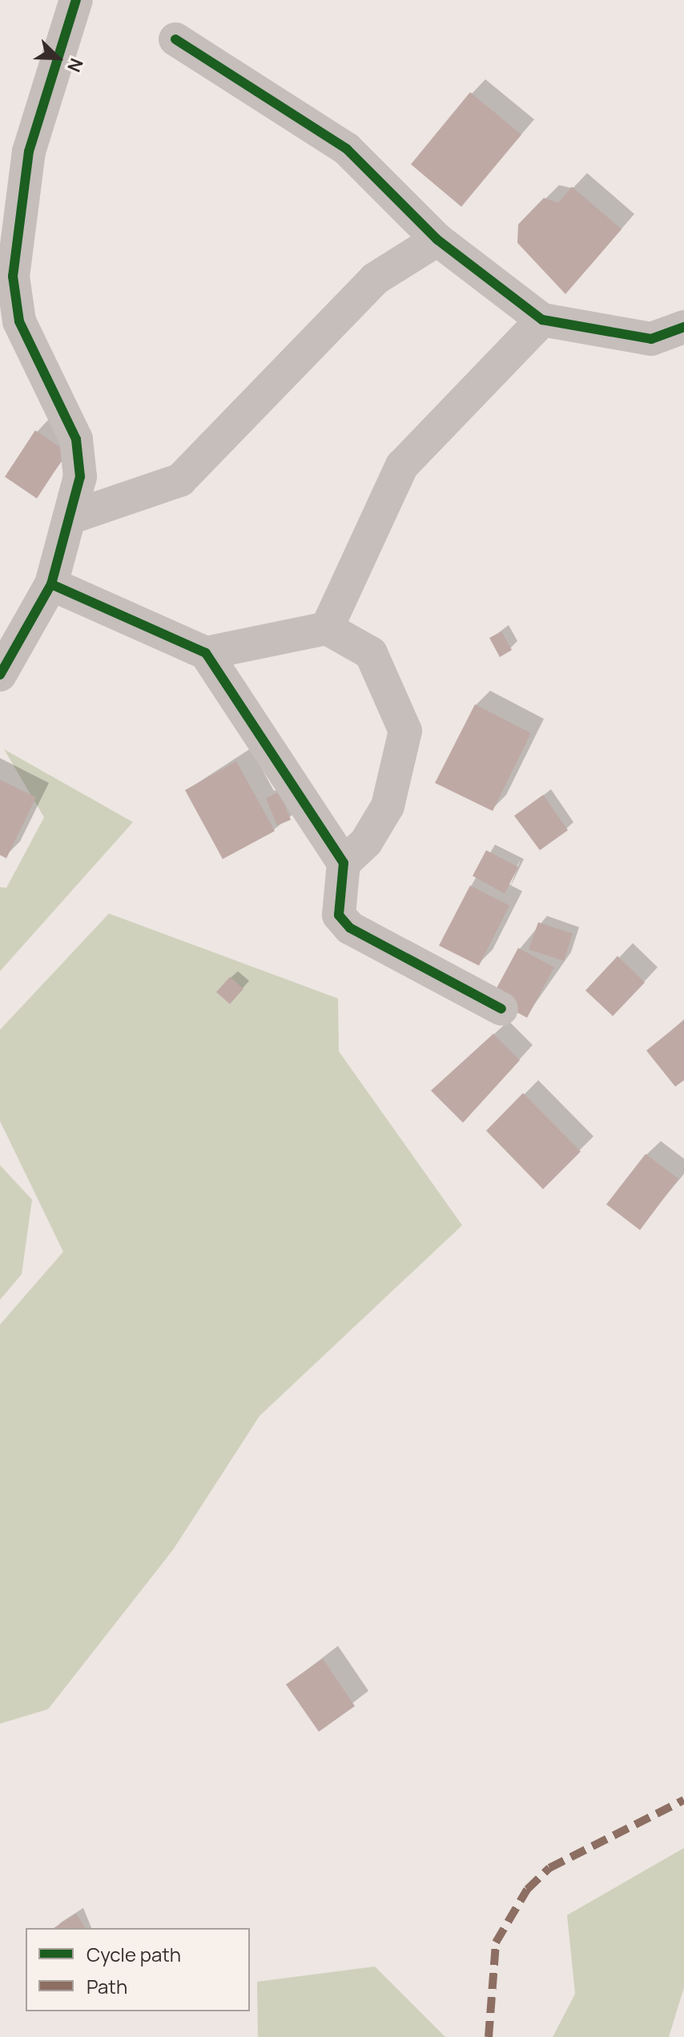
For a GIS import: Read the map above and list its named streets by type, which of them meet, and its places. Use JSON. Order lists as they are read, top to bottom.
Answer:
{
  "legend": ["Cycle path", "Path"],
  "north": "bottom right"
}
